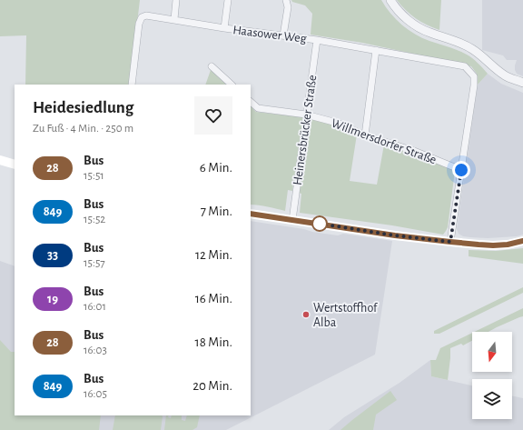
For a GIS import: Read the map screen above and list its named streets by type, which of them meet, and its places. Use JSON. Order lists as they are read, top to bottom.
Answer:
{
  "streets": {
    "street": ["Haasower Weg", "Heinersbrücker Straße", "Willmersdorfer Straße"]
  },
  "crossings": [
    ["Haasower Weg", "Heinersbrücker Straße"],
    ["Haasower Weg", "Willmersdorfer Straße"],
    ["Heinersbrücker Straße", "Willmersdorfer Straße"]
  ],
  "places": ["Wertstoffhof Alba"],
  "lines": ["bus line 28"],
  "north": "bottom",
  "page": {
    "heading": ["Heidesiedlung", "Zu Fuß · 4 Min. · 250 m"],
    "list": [
      {
        "mark": "28",
        "name": "Bus",
        "note": "15:51",
        "value": "6 Min."
      },
      {
        "mark": "849",
        "name": "Bus",
        "note": "15:52",
        "value": "7 Min."
      },
      {
        "mark": "33",
        "name": "Bus",
        "note": "15:57",
        "value": "12 Min."
      },
      {
        "mark": "19",
        "name": "Bus",
        "note": "16:01",
        "value": "16 Min."
      },
      {
        "mark": "28",
        "name": "Bus",
        "note": "16:03",
        "value": "18 Min."
      },
      {
        "mark": "849",
        "name": "Bus",
        "note": "16:05",
        "value": "20 Min."
      }
    ]
  }
}
